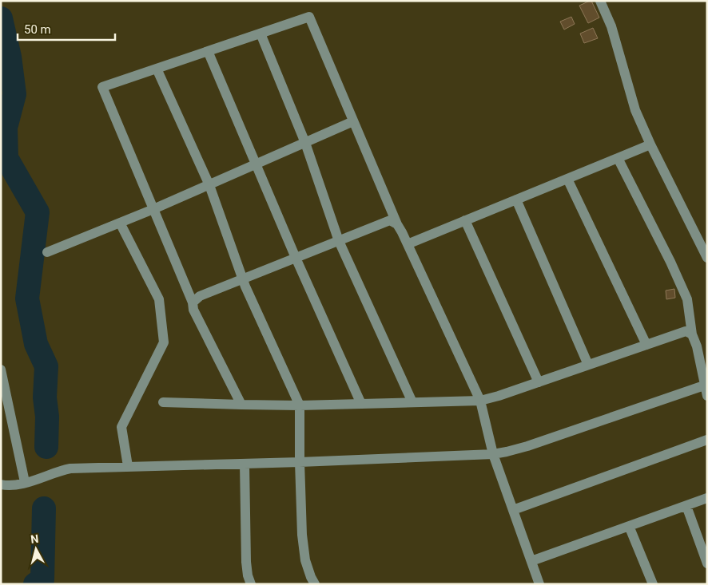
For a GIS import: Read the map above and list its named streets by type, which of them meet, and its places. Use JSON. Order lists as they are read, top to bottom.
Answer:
{
  "scale_bar": "50 m",
  "north": "top"
}
